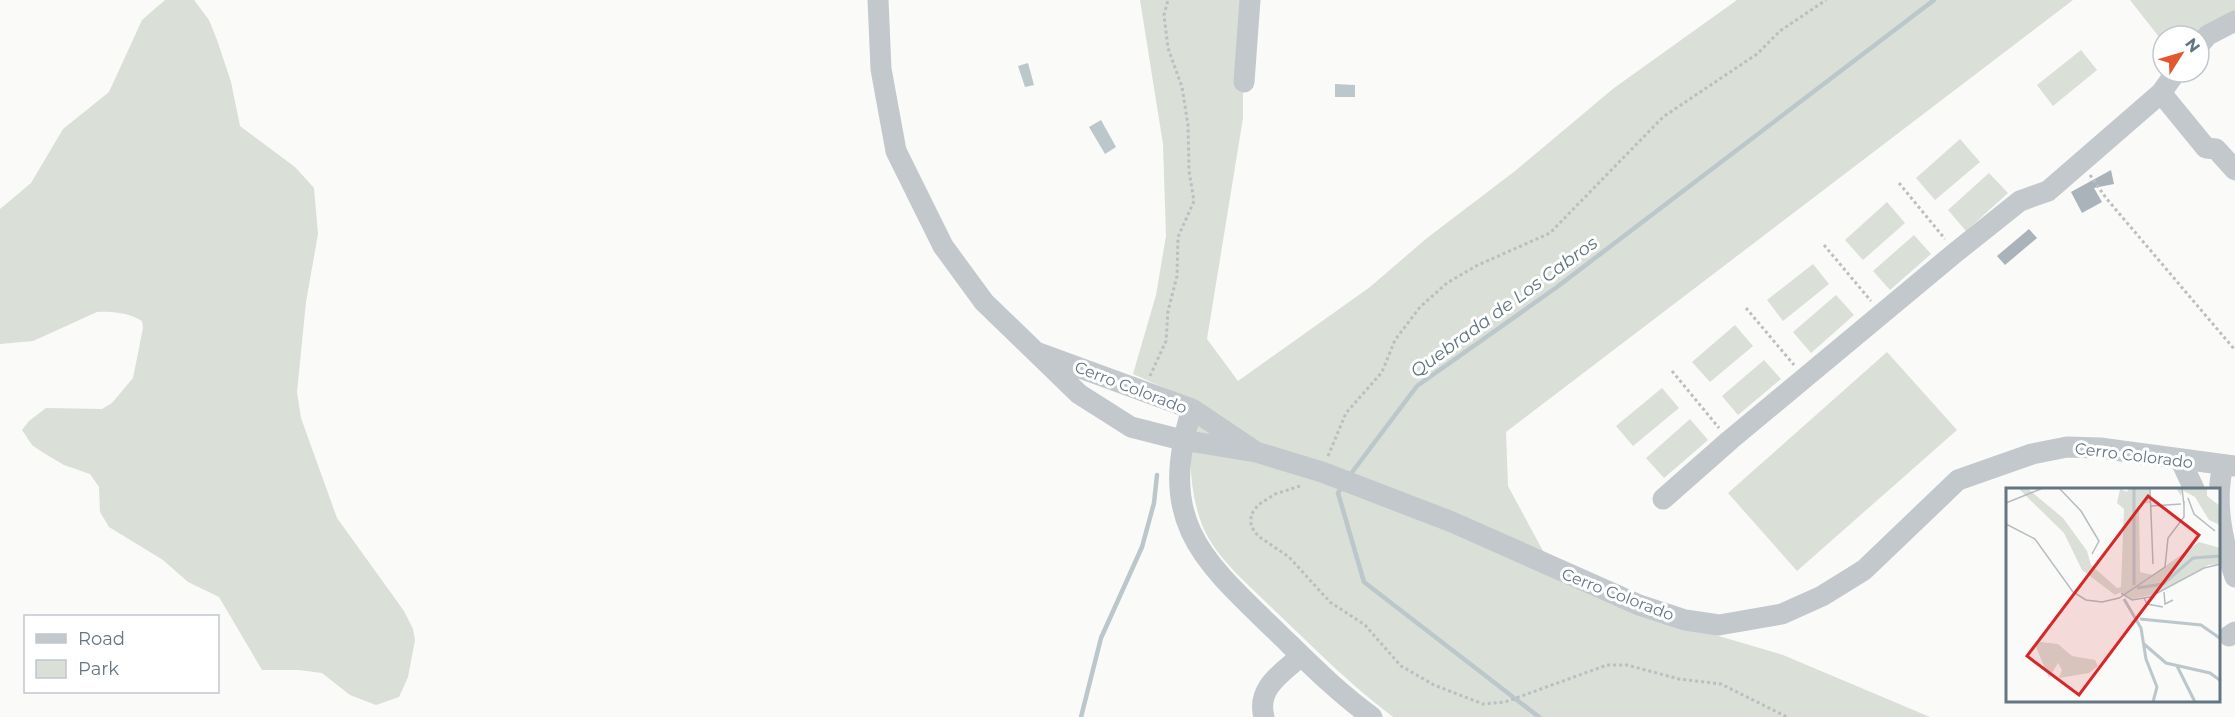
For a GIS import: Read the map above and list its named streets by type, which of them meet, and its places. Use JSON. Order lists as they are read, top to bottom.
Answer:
{
  "streets": {
    "street": ["Cerro Colorado"]
  },
  "water": ["Quebrada de Los Cabros"],
  "legend": ["Road", "Park"],
  "north": "top right"
}
